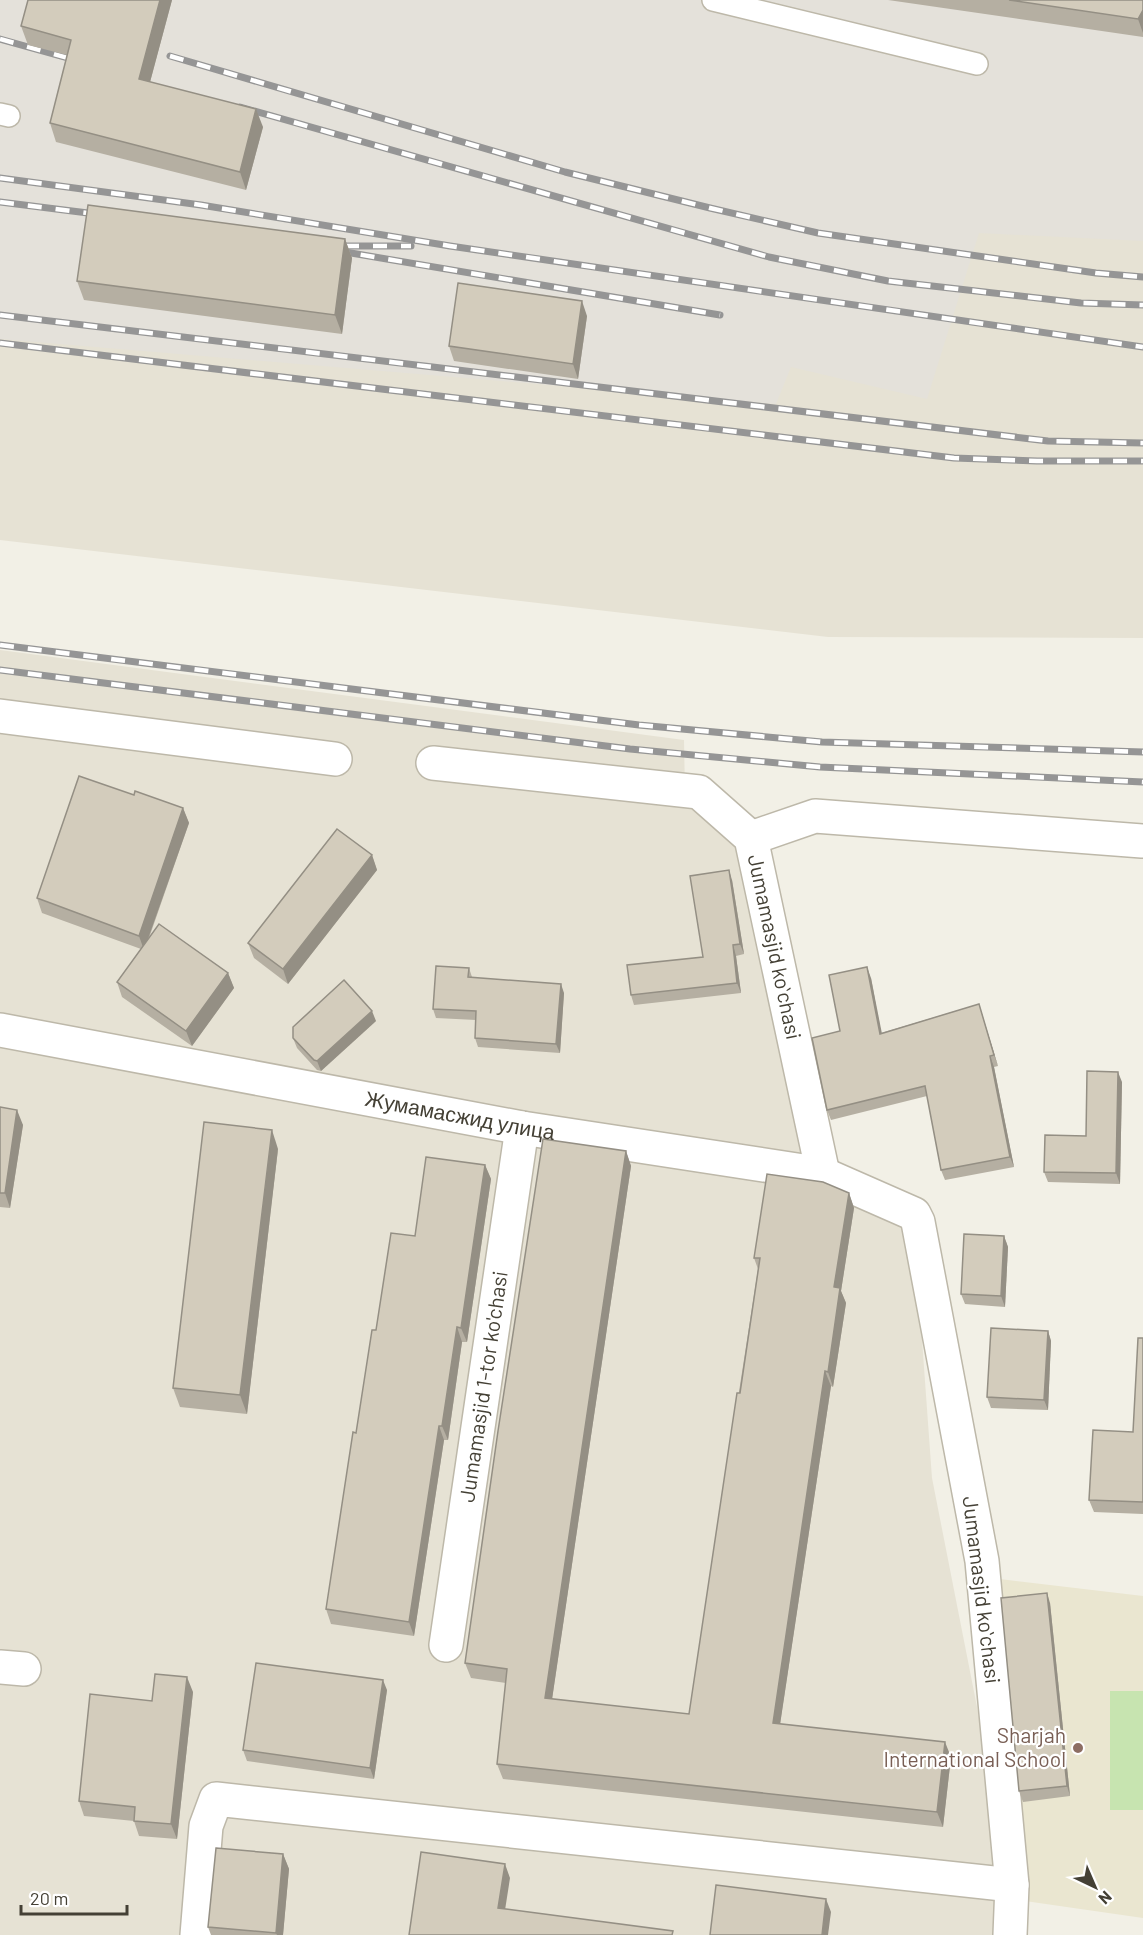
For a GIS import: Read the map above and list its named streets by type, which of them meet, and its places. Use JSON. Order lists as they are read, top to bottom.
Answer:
{
  "streets": {
    "street": ["Jumamasjid koʻchasi", "Жумамасжид улица", "Jumamasjid 1-tor ko'chasi"]
  },
  "crossings": [
    ["Jumamasjid koʻchasi", "Жумамасжид улица"],
    ["Жумамасжид улица", "Jumamasjid 1-tor ko'chasi"]
  ],
  "places": ["Sharjah International School"],
  "scale_bar": "20 m",
  "north": "bottom right"
}
